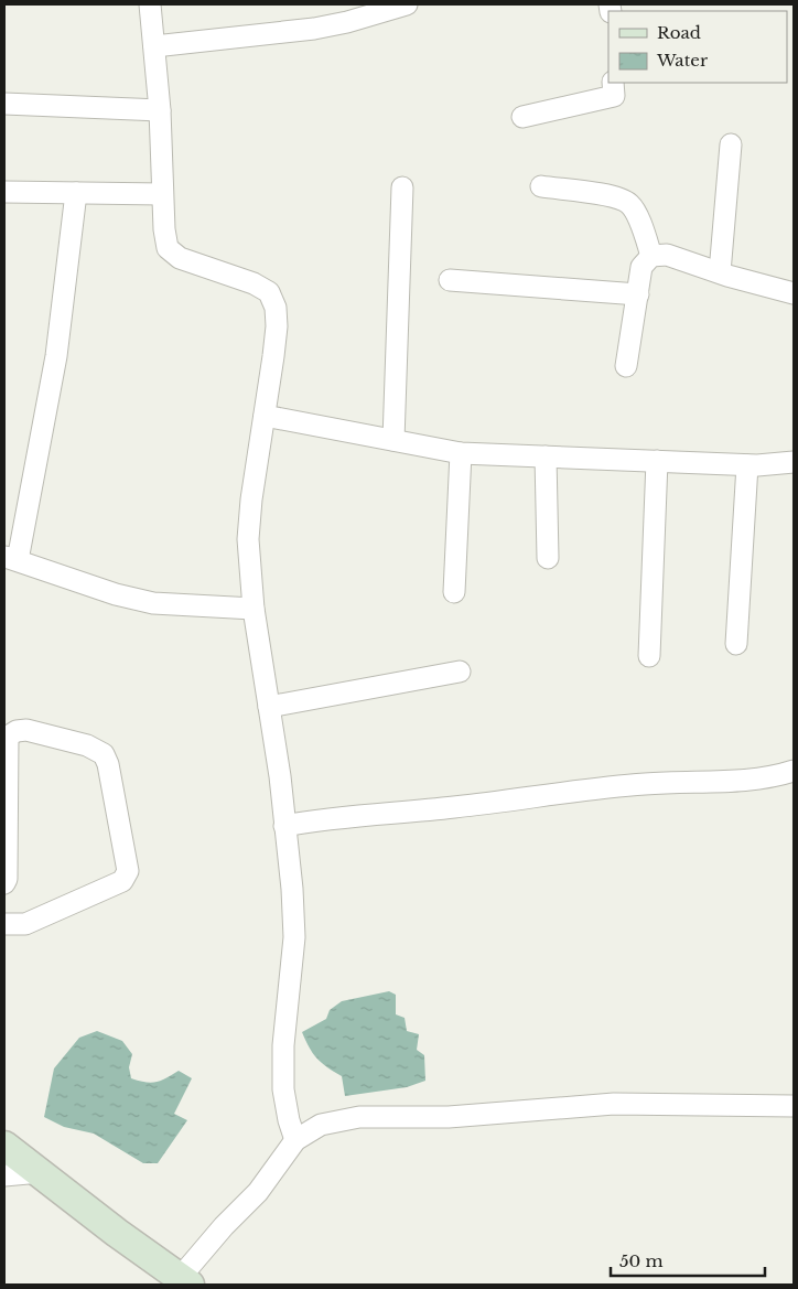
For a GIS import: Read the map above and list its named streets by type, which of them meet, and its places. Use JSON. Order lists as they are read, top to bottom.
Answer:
{
  "legend": ["Road", "Water"],
  "scale_bar": "50 m"
}
